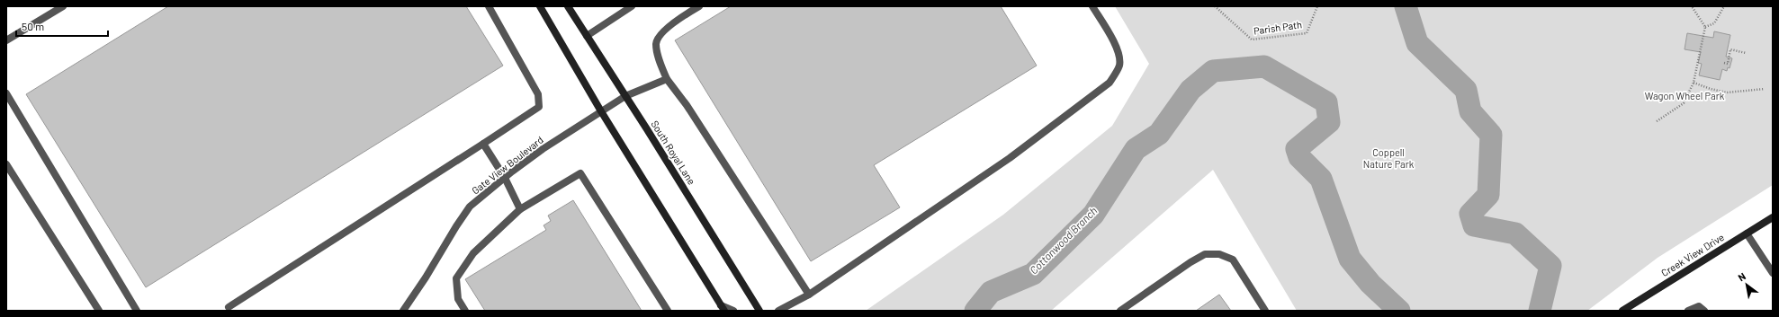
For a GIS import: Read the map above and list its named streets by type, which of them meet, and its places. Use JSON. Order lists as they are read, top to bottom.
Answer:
{
  "streets": {
    "main road": ["South Royal Lane", "Creek View Drive"],
    "street": ["Gate View Boulevard"],
    "path": ["Parish Path"]
  },
  "crossings": [
    ["South Royal Lane", "Gate View Boulevard"]
  ],
  "water": ["Cottonwood Branch"],
  "parks": ["Wagon Wheel Park", "Coppell Nature Park"],
  "scale_bar": "50 m",
  "north": "top left"
}
